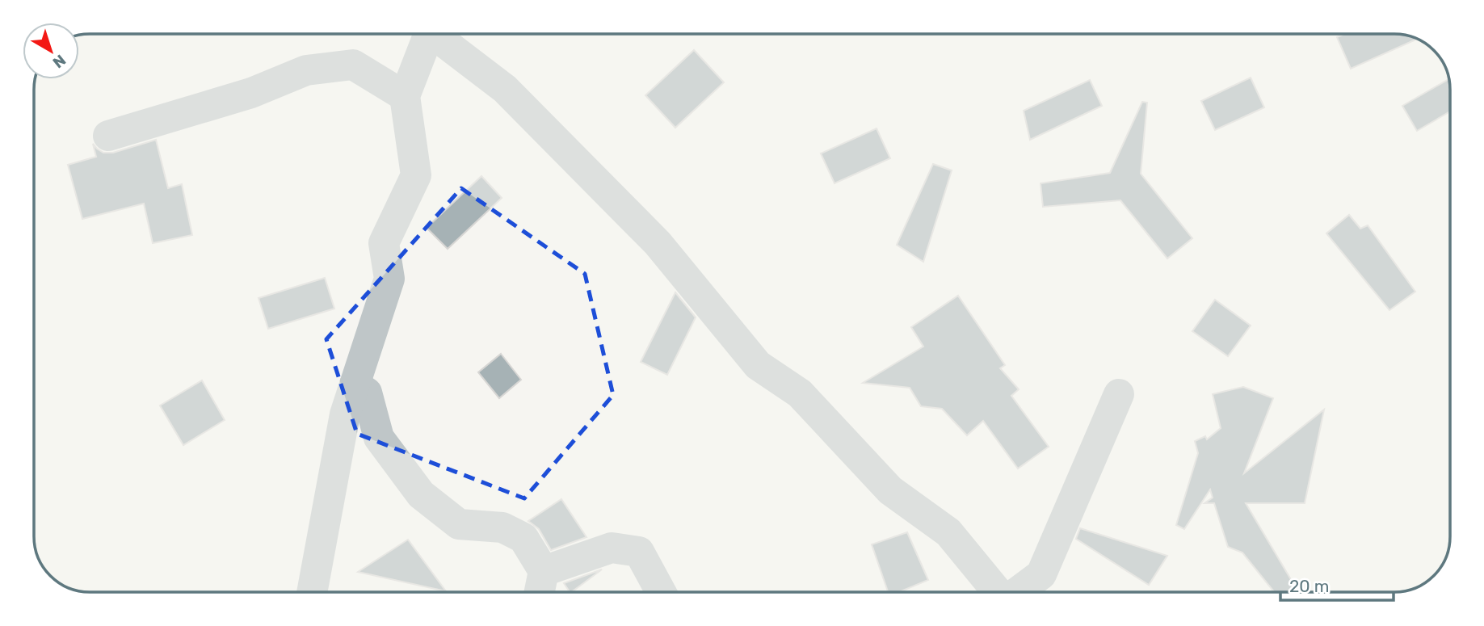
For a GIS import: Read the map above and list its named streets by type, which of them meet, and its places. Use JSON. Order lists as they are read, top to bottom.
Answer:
{
  "scale_bar": "20 m",
  "north": "bottom right"
}
